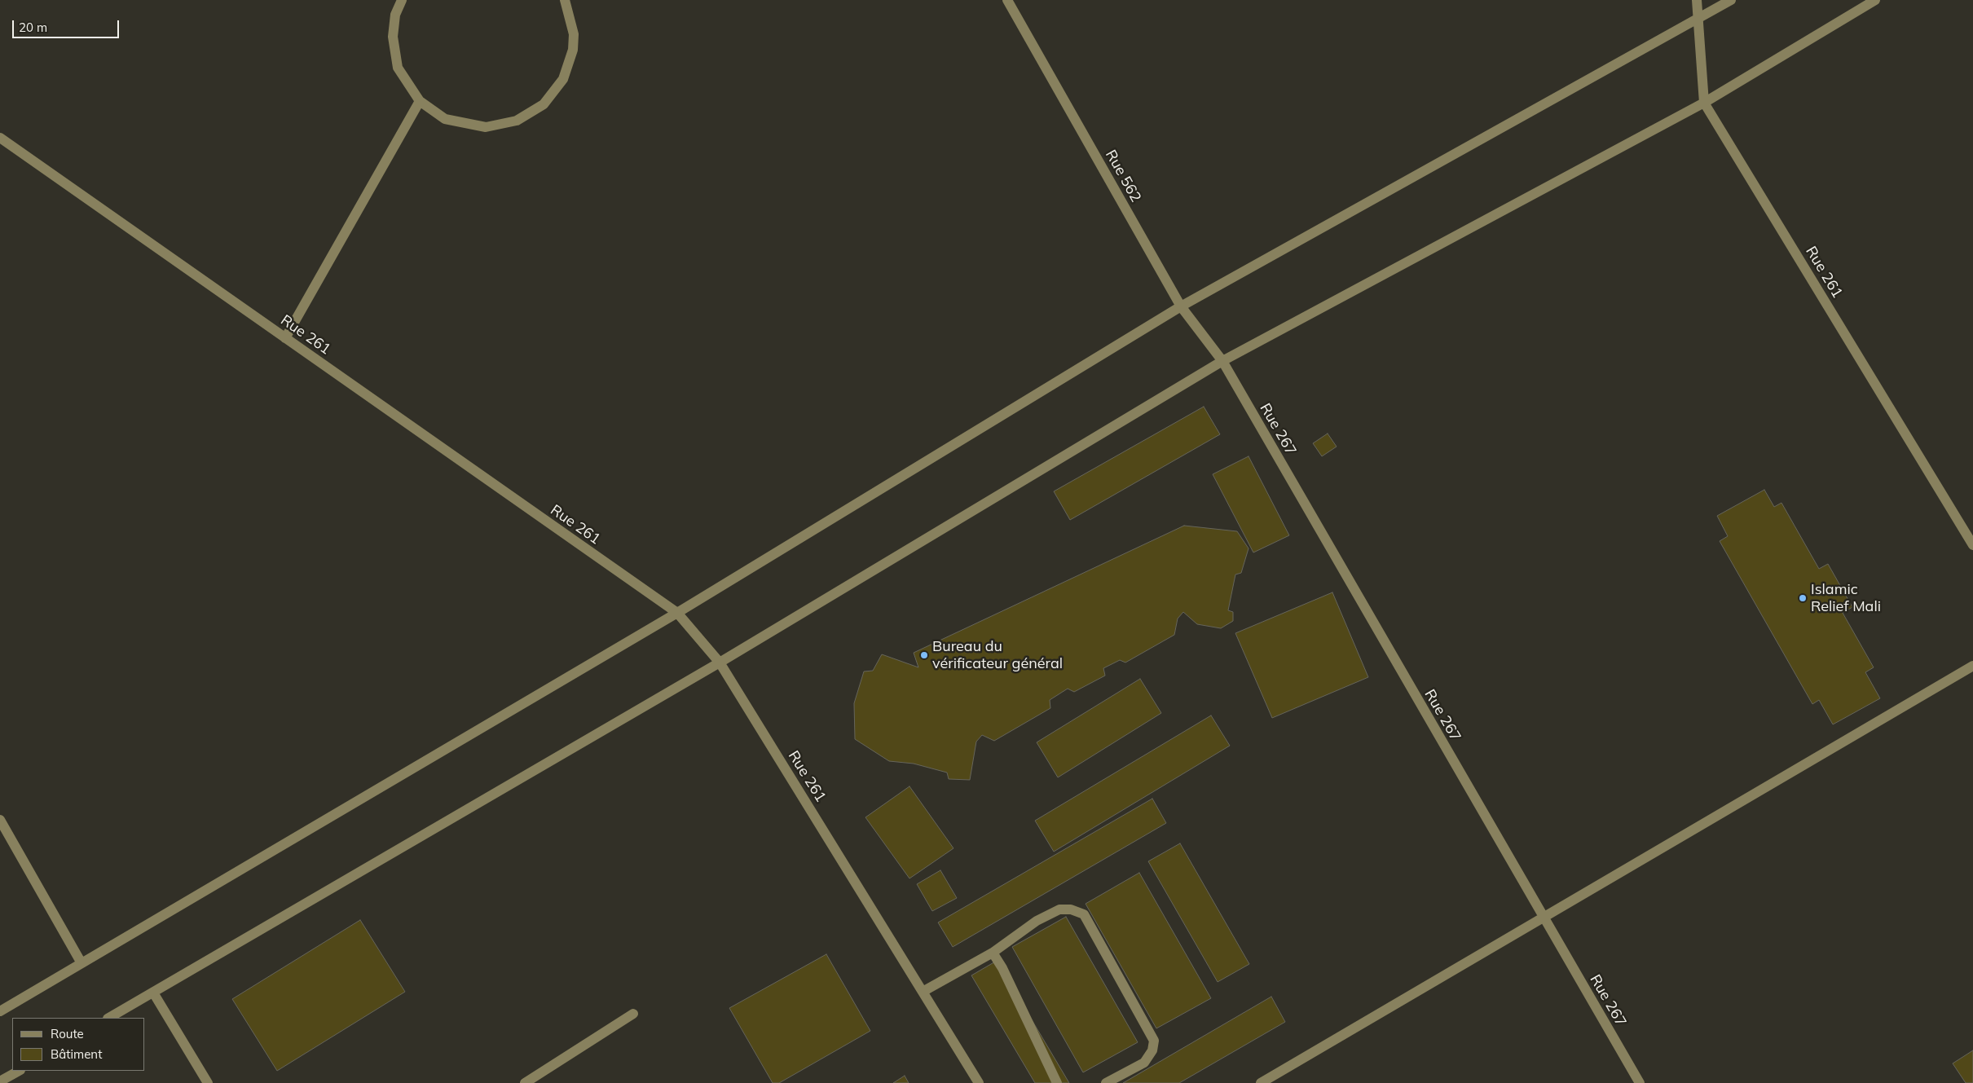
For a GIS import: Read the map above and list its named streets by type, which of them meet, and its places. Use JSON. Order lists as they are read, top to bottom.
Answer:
{
  "streets": {
    "street": ["Rue 562", "Rue 261", "Rue 267"]
  },
  "crossings": [
    ["Rue 562", "Rue 267"]
  ],
  "places": ["Islamic Relief Mali", "Bureau du vérificateur général"],
  "legend": ["Route", "Bâtiment"],
  "scale_bar": "20 m"
}
